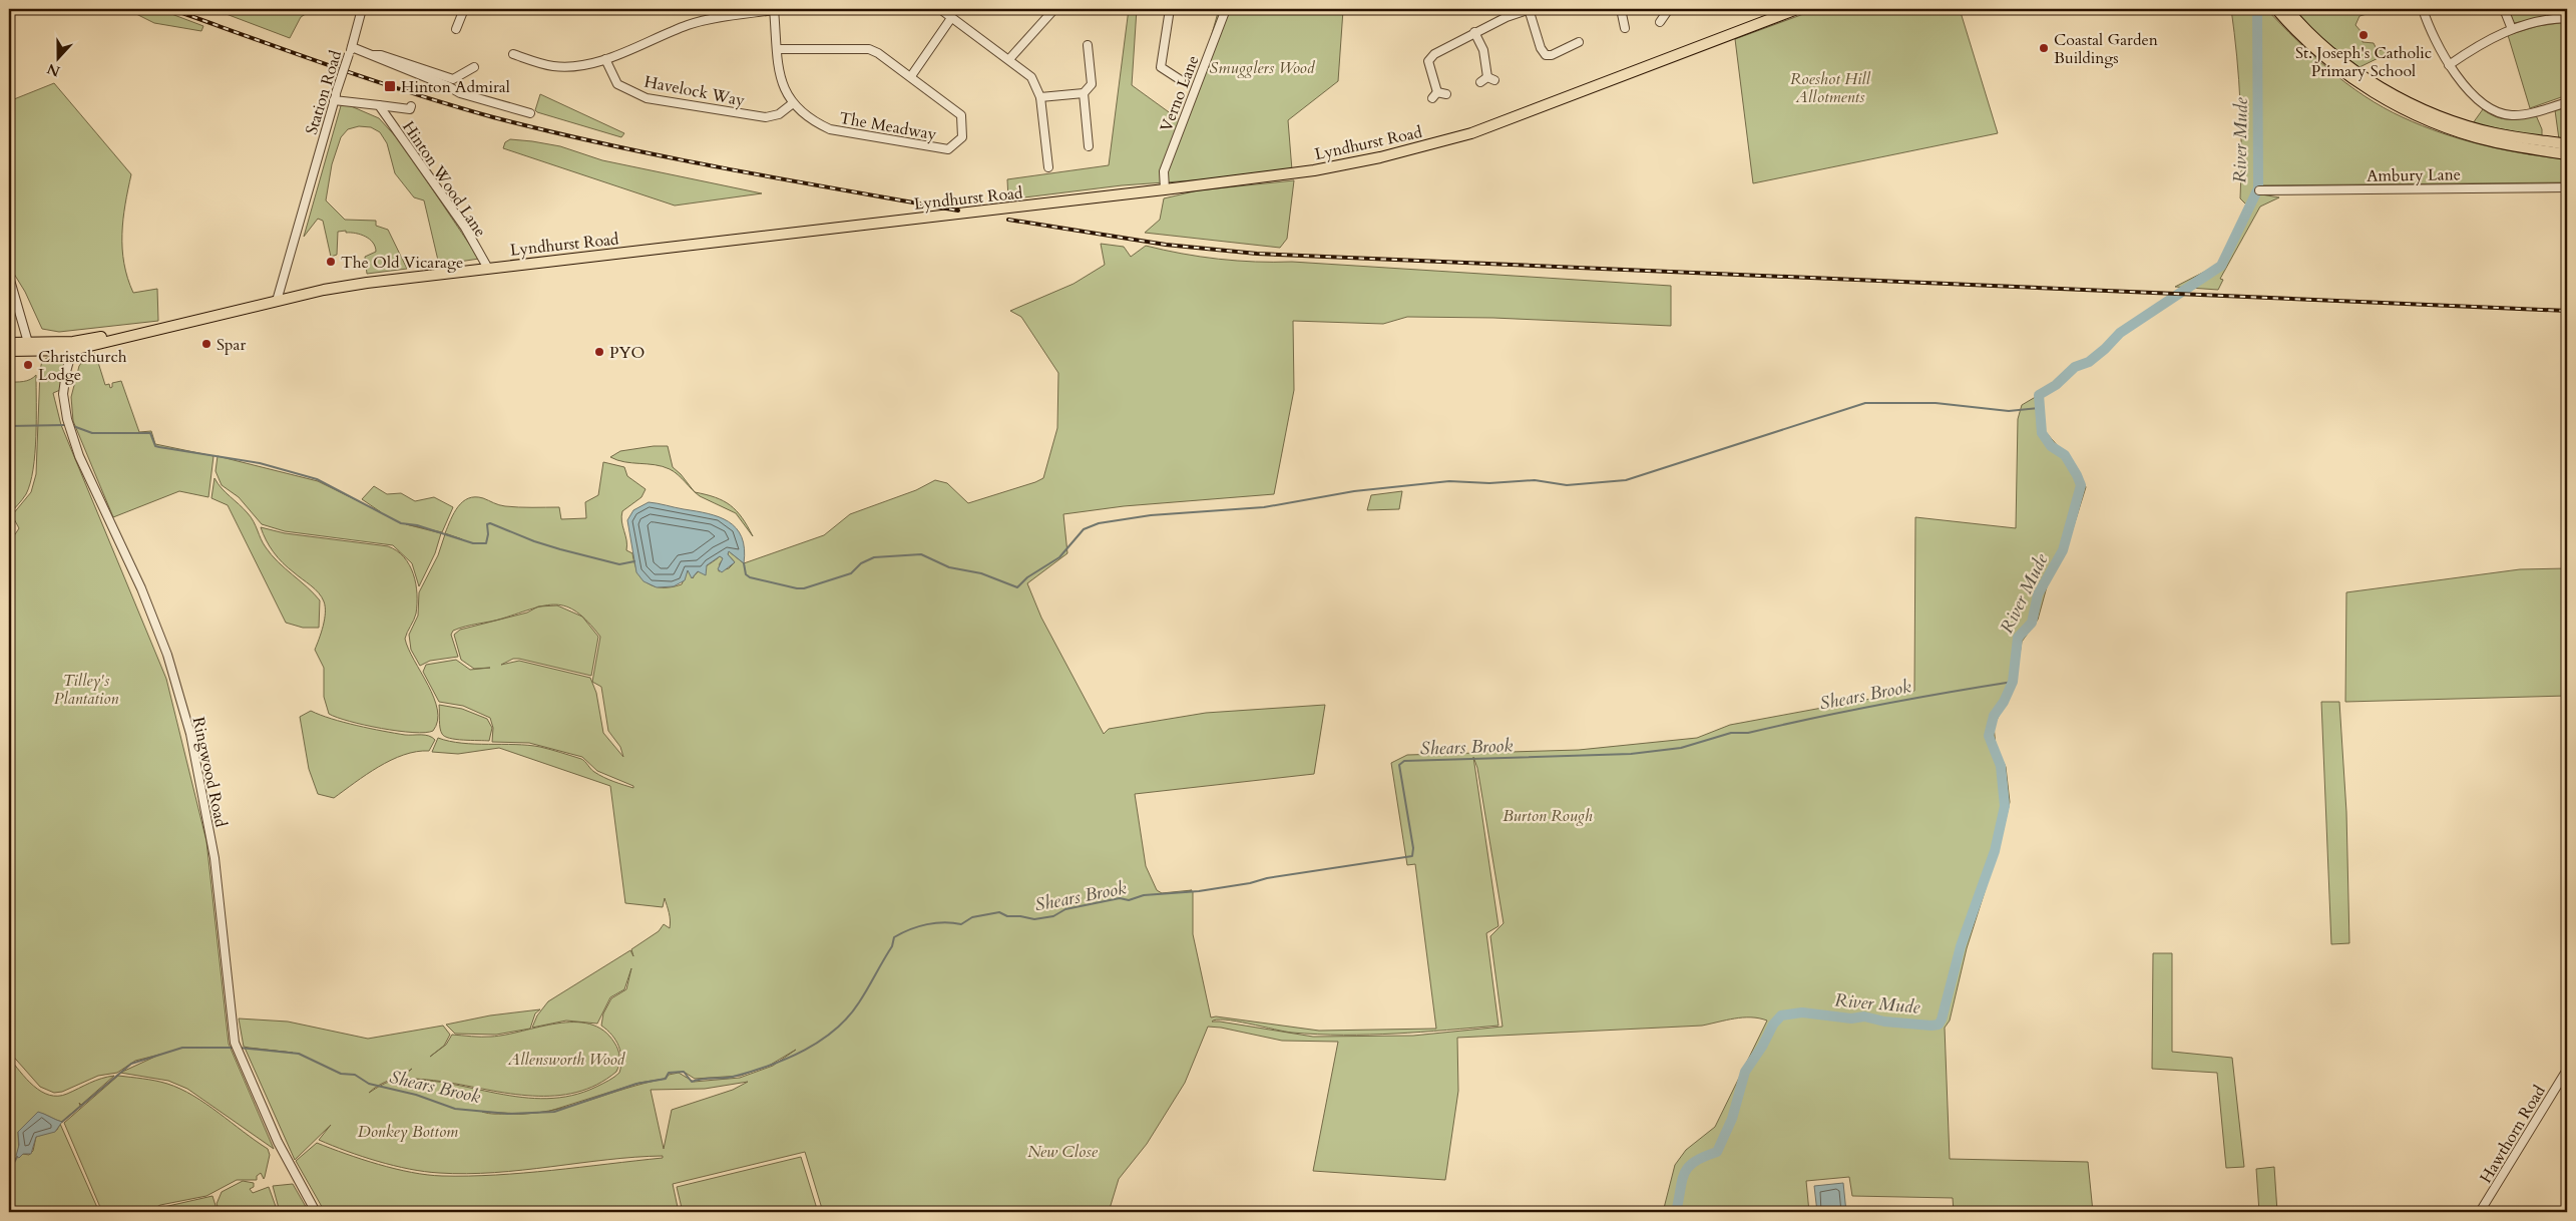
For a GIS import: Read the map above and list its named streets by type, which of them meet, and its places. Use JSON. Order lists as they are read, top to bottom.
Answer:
{
  "streets": {
    "main road": ["Lyndhurst Road"],
    "street": [
      "Havelock Way",
      "Station Road",
      "Verno Lane",
      "The Meadway",
      "Ambury Lane",
      "Hinton Wood Lane",
      "Ringwood Road",
      "Hawthorn Road"
    ]
  },
  "crossings": [
    ["Havelock Way", "The Meadway"],
    ["Station Road", "Lyndhurst Road"],
    ["Station Road", "Hinton Wood Lane"],
    ["Verno Lane", "Lyndhurst Road"],
    ["Lyndhurst Road", "Hinton Wood Lane"],
    ["Lyndhurst Road", "Ringwood Road"]
  ],
  "water": ["River Mude", "Shears Brook"],
  "parks": [
    "Smugglers Wood",
    "Roeshot Hill Allotments",
    "Tilley's Plantation",
    "Burton Rough",
    "Allensworth Wood",
    "Donkey Bottom",
    "New Close"
  ],
  "places": {
    "other": [
      "St. Joseph's Catholic Primary School",
      "Coastal Garden Buildings",
      "The Old Vicarage",
      "Spar",
      "PYO",
      "Christchurch Lodge"
    ],
    "transit": ["Hinton Admiral"]
  },
  "north": "bottom"
}
